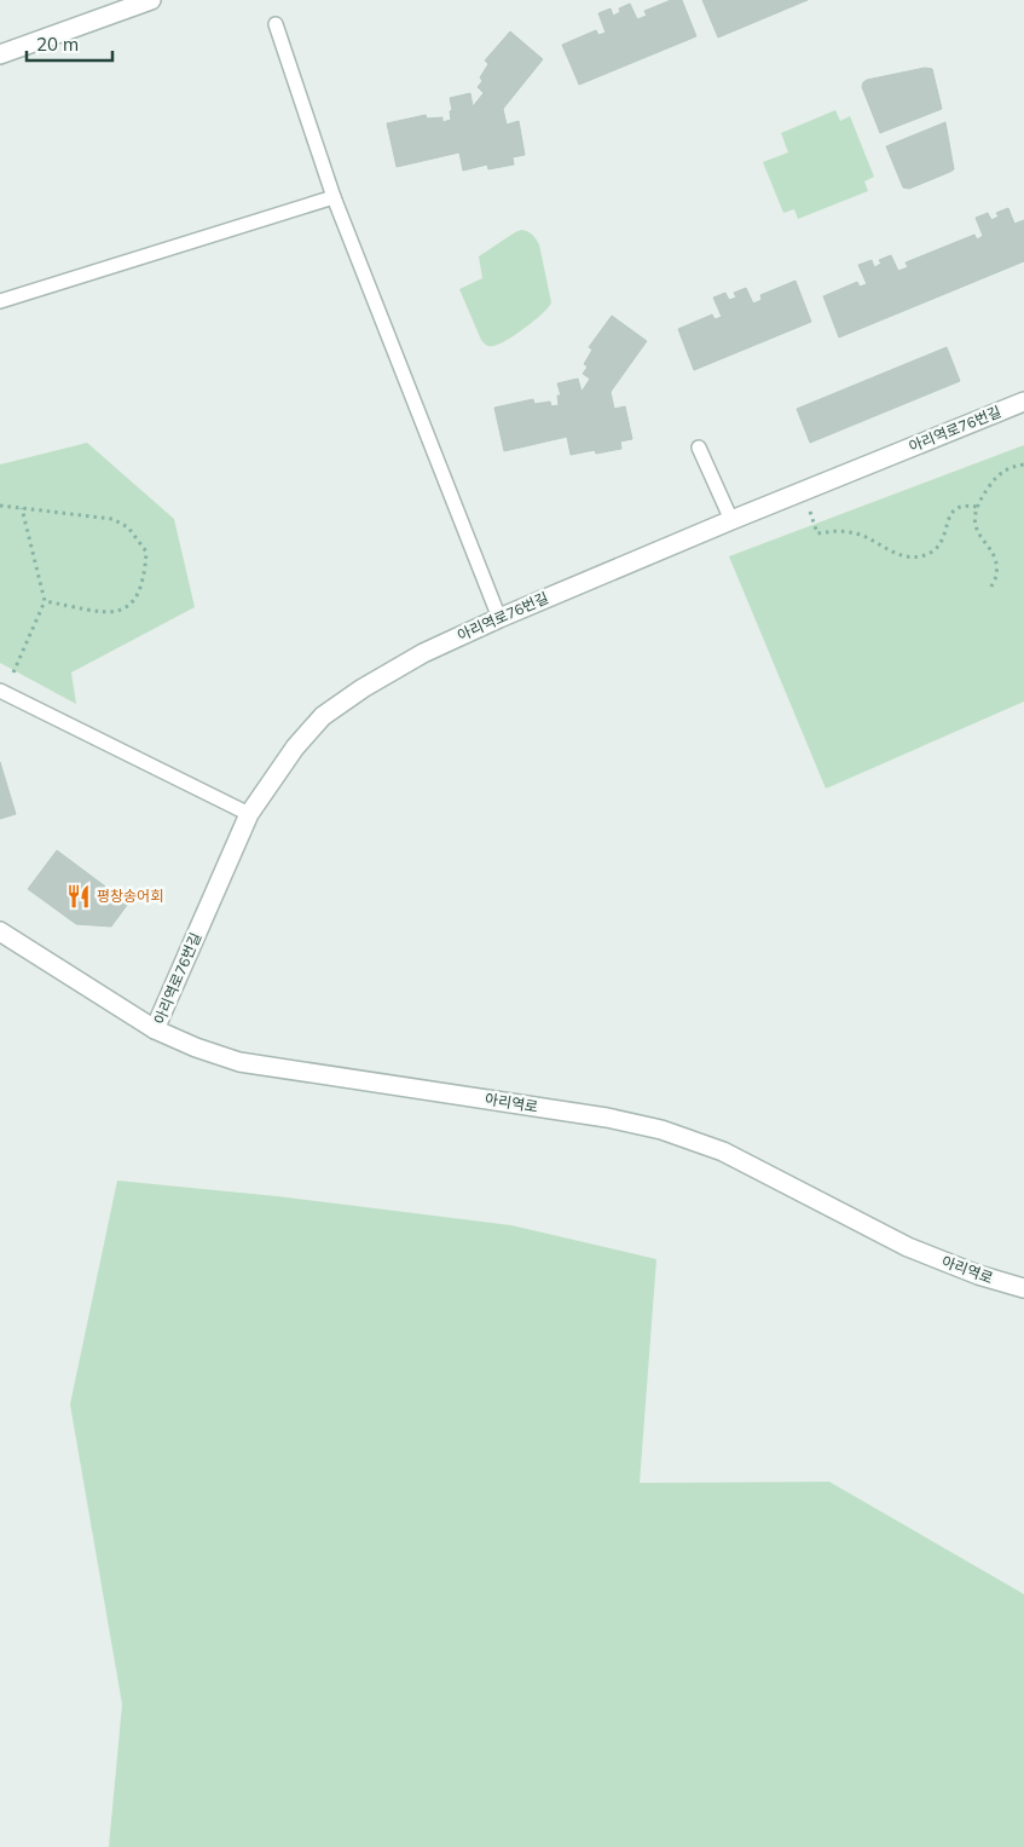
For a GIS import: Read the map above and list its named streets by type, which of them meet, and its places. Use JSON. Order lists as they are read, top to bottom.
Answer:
{
  "streets": {
    "street": ["아리역로76번길", "아리역로"]
  },
  "crossings": [
    ["아리역로76번길", "아리역로"]
  ],
  "places": {
    "restaurant": ["평창송어회"]
  },
  "scale_bar": "20 m"
}
